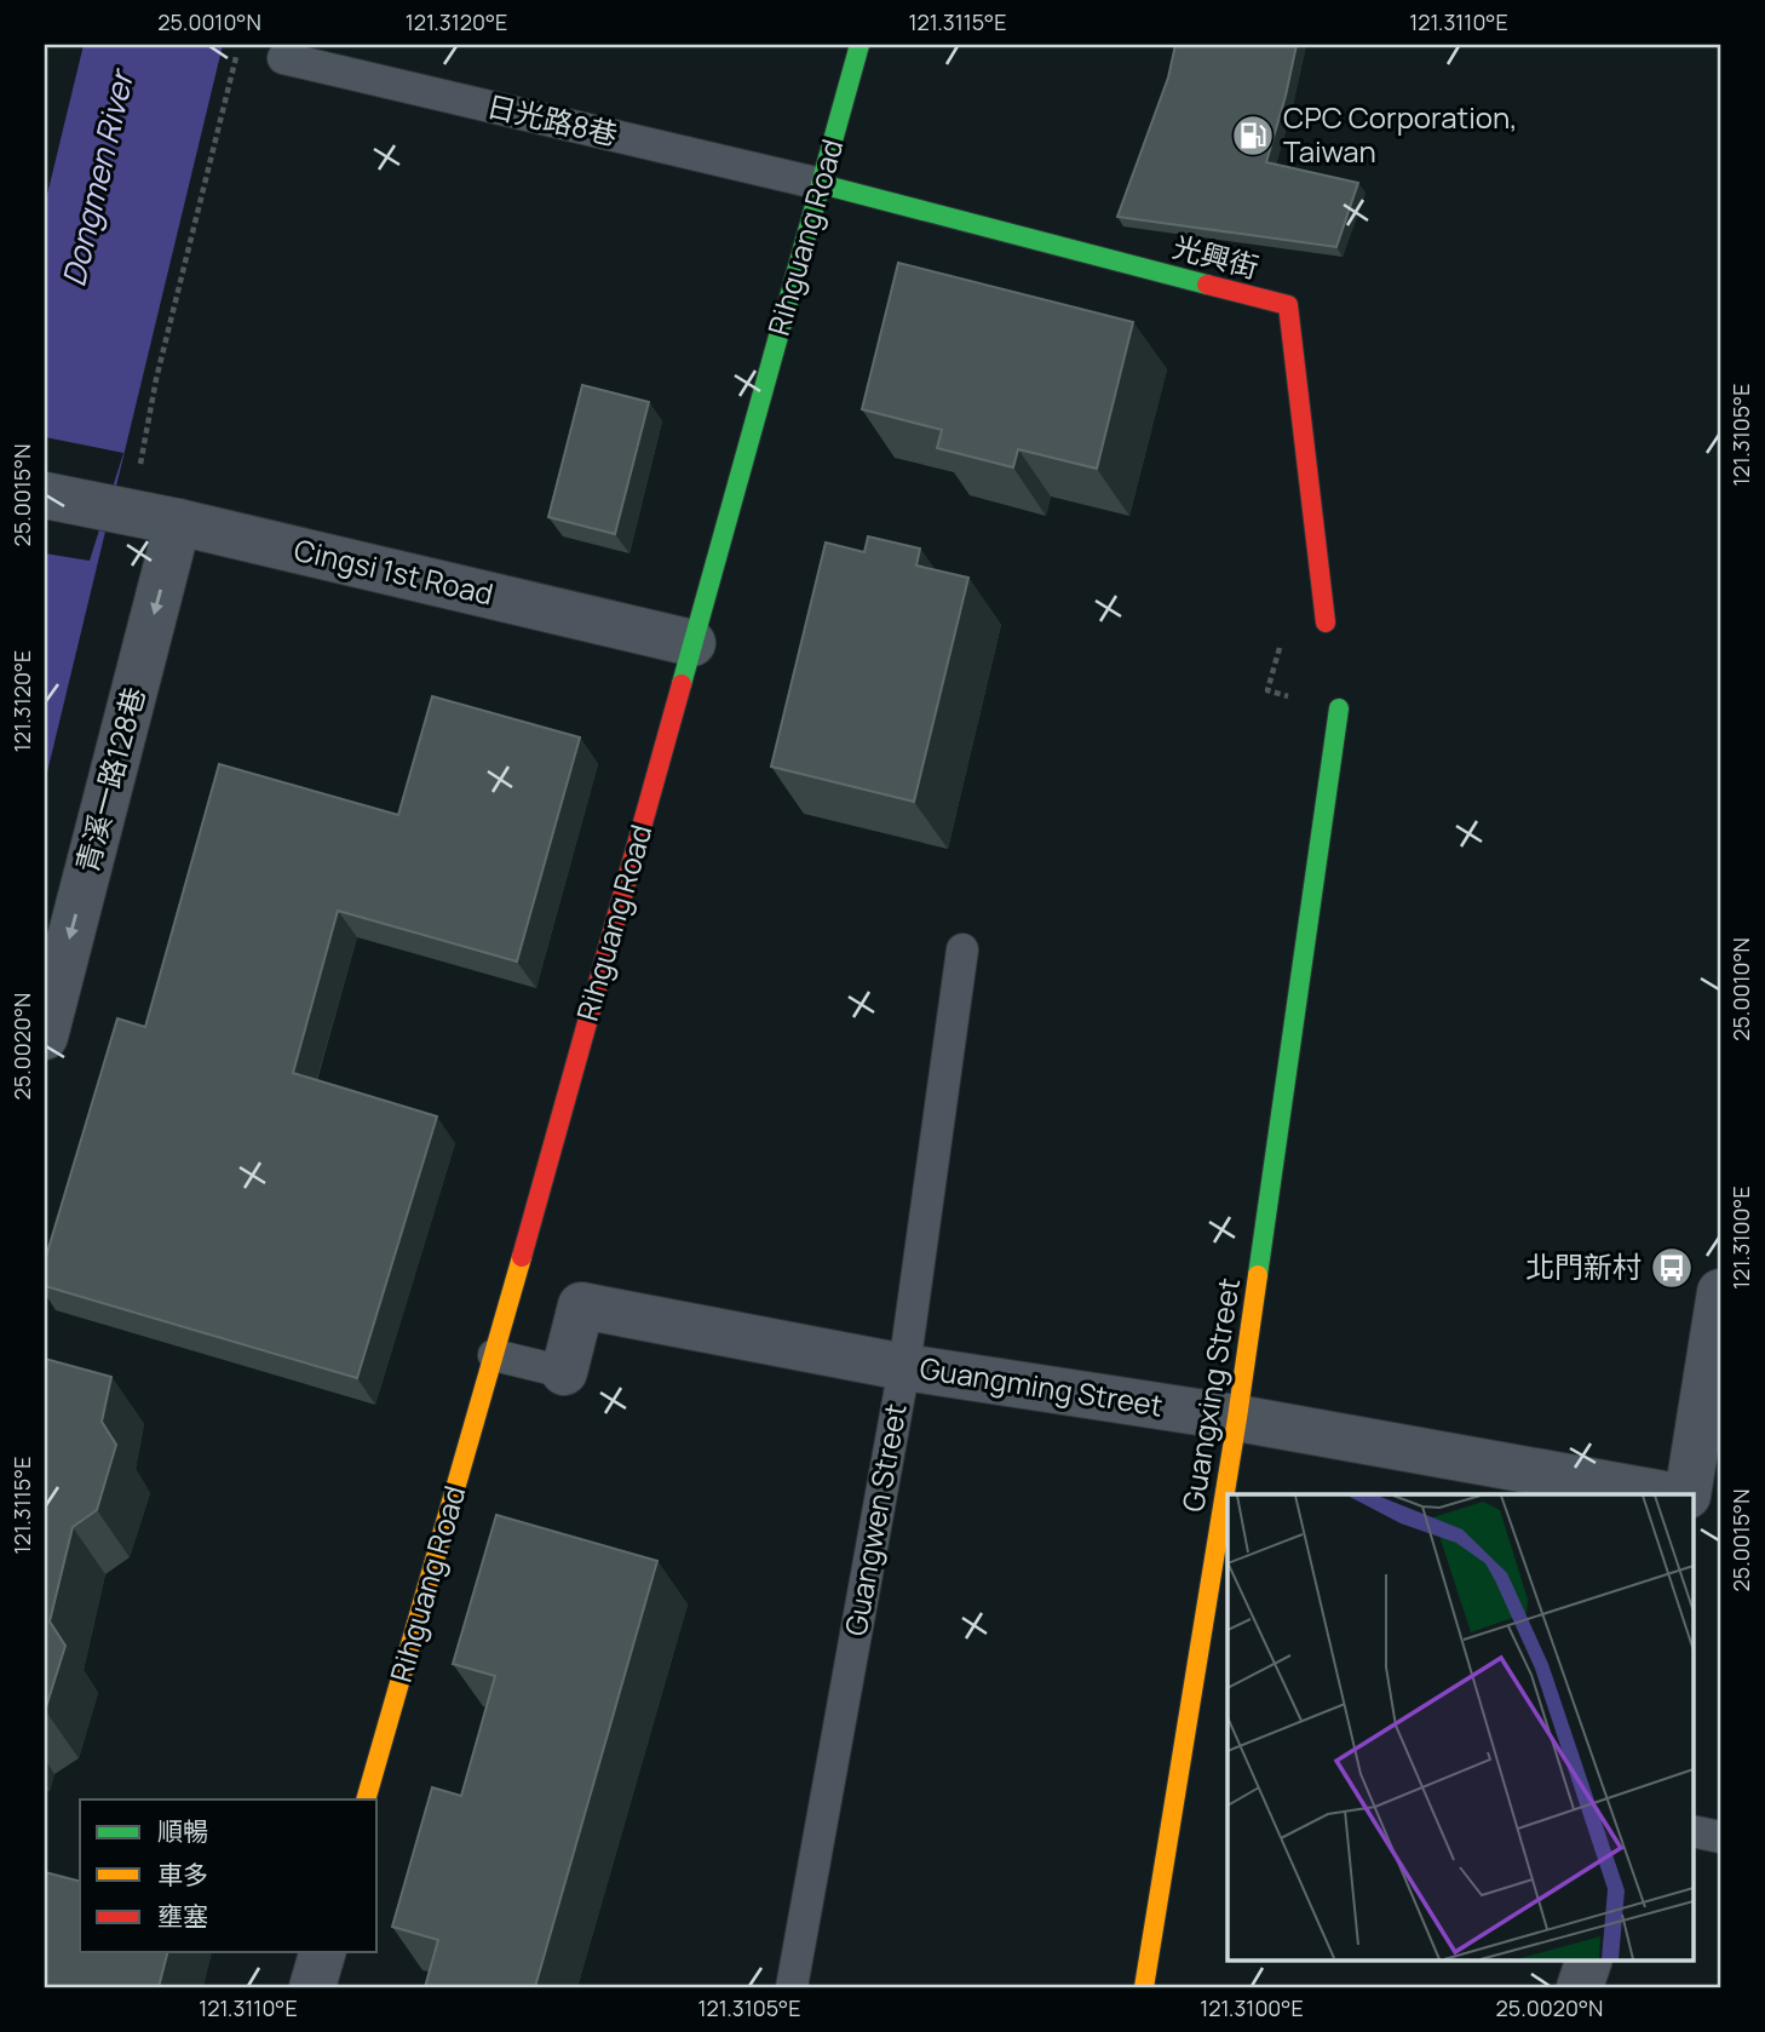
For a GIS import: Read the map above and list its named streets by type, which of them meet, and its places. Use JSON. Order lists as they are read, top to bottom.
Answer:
{
  "streets": {
    "street": [
      "Rihguang Road",
      "光興街",
      "Cingsi 1st Road",
      "青溪一路128巷",
      "Guangming Street",
      "Guangxing Street"
    ],
    "lane": ["日光路8巷", "Guangwen Street"]
  },
  "crossings": [
    ["日光路8巷", "Rihguang Road"],
    ["日光路8巷", "光興街"],
    ["Rihguang Road", "光興街"],
    ["Rihguang Road", "Cingsi 1st Road"],
    ["Cingsi 1st Road", "青溪一路128巷"],
    ["Guangming Street", "Guangxing Street"],
    ["Guangming Street", "Guangwen Street"]
  ],
  "one_way": ["青溪一路128巷"],
  "water": ["Dongmen River"],
  "places": {
    "fuel station": ["CPC Corporation, Taiwan"],
    "bus stop": ["北門新村"]
  },
  "legend": ["順暢", "車多", "壅塞"],
  "coordinates": [
    "25.0010°N",
    "121.3120°E",
    "121.3115°E",
    "121.3110°E",
    "121.3105°E",
    "25.0015°N",
    "25.0020°N",
    "121.3100°E"
  ]
}
